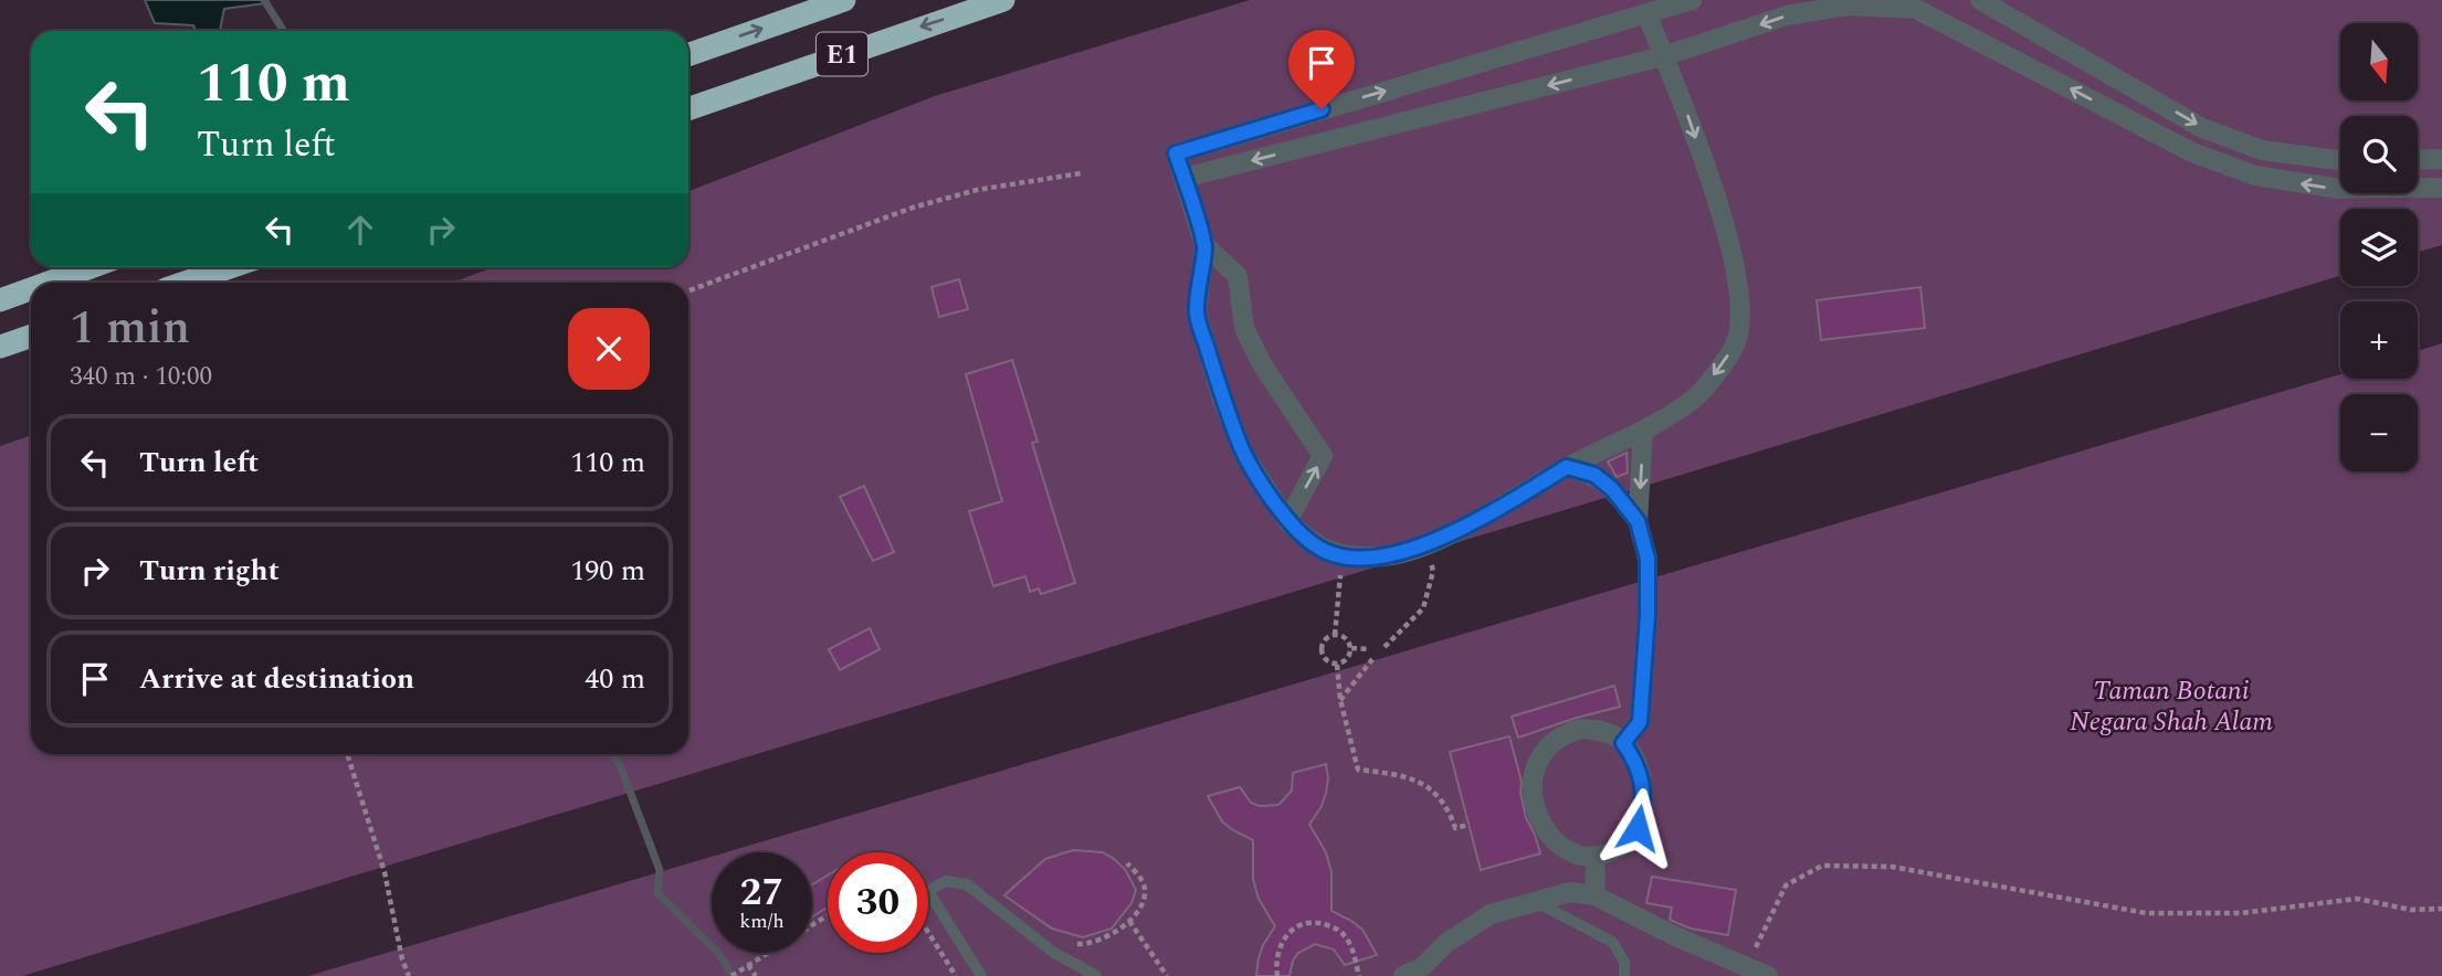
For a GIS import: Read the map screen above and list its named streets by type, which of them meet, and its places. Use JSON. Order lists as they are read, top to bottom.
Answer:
{
  "streets": {
    "highway": ["E1"]
  },
  "parks": ["Taman Botani Negara Shah Alam"],
  "north": "bottom",
  "page": {
    "map_buttons": ["+", "−"],
    "turn": ["110 m", "Turn left"],
    "heading": ["1 min", "340 m · 10:00"],
    "list": [
      {
        "name": "Turn left",
        "value": "110 m"
      },
      {
        "name": "Turn right",
        "value": "190 m"
      },
      {
        "name": "Arrive at destination",
        "value": "40 m"
      }
    ],
    "speed": "27 km/h",
    "limit": "30"
  }
}
